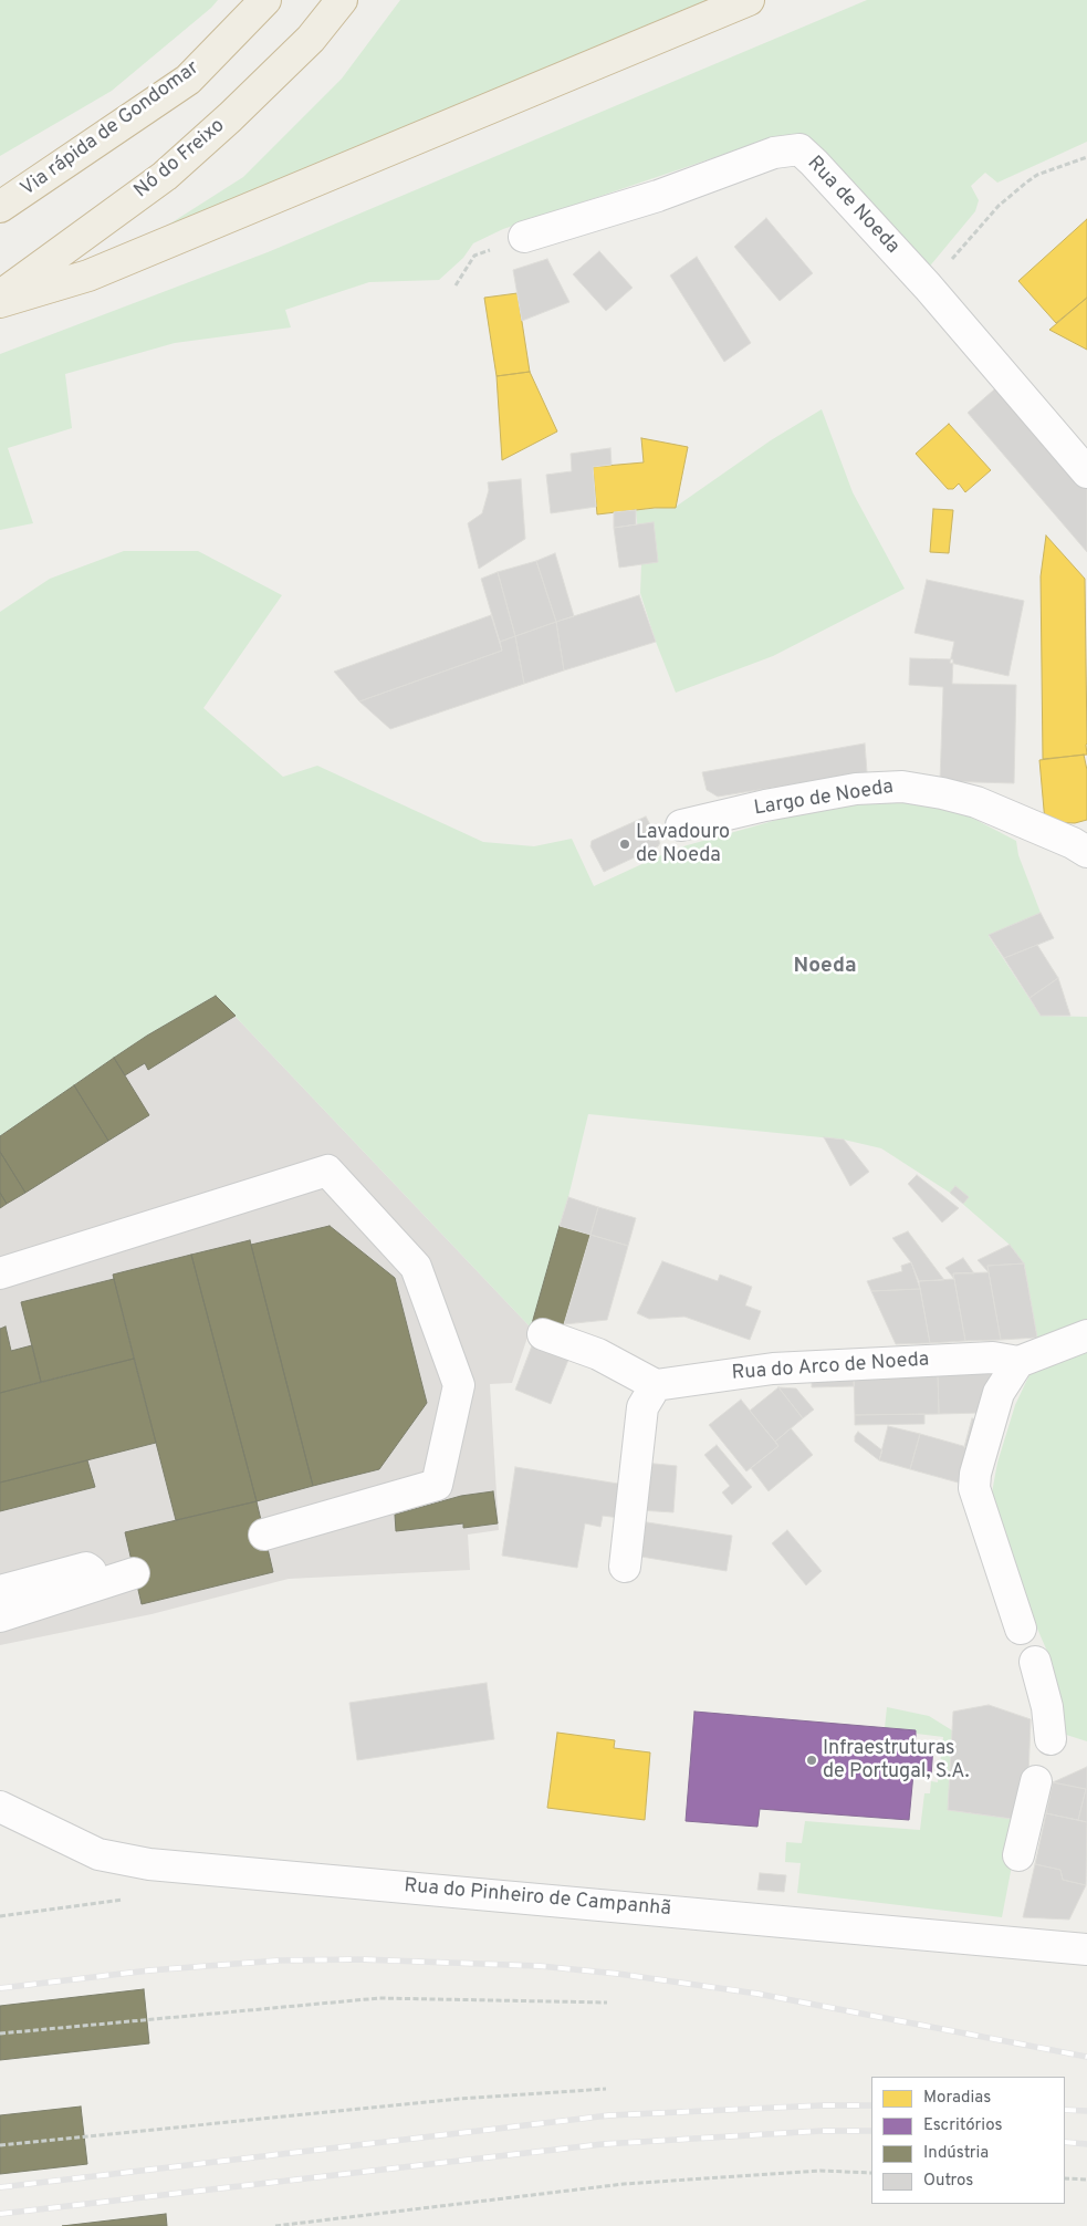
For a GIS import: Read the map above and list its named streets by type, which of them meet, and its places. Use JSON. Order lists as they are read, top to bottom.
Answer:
{
  "streets": {
    "highway": ["Via rápida de Gondomar", "Nó do Freixo"],
    "street": [
      "Rua de Noeda",
      "Largo de Noeda",
      "Rua do Arco de Noeda",
      "Rua do Pinheiro de Campanhã"
    ]
  },
  "districts": ["Noeda"],
  "places": ["Lavadouro de Noeda", "Infraestruturas de Portugal, S.A."],
  "legend": [
    "Moradias",
    "Escritórios",
    "Indústria",
    "Outros"
  ]
}
